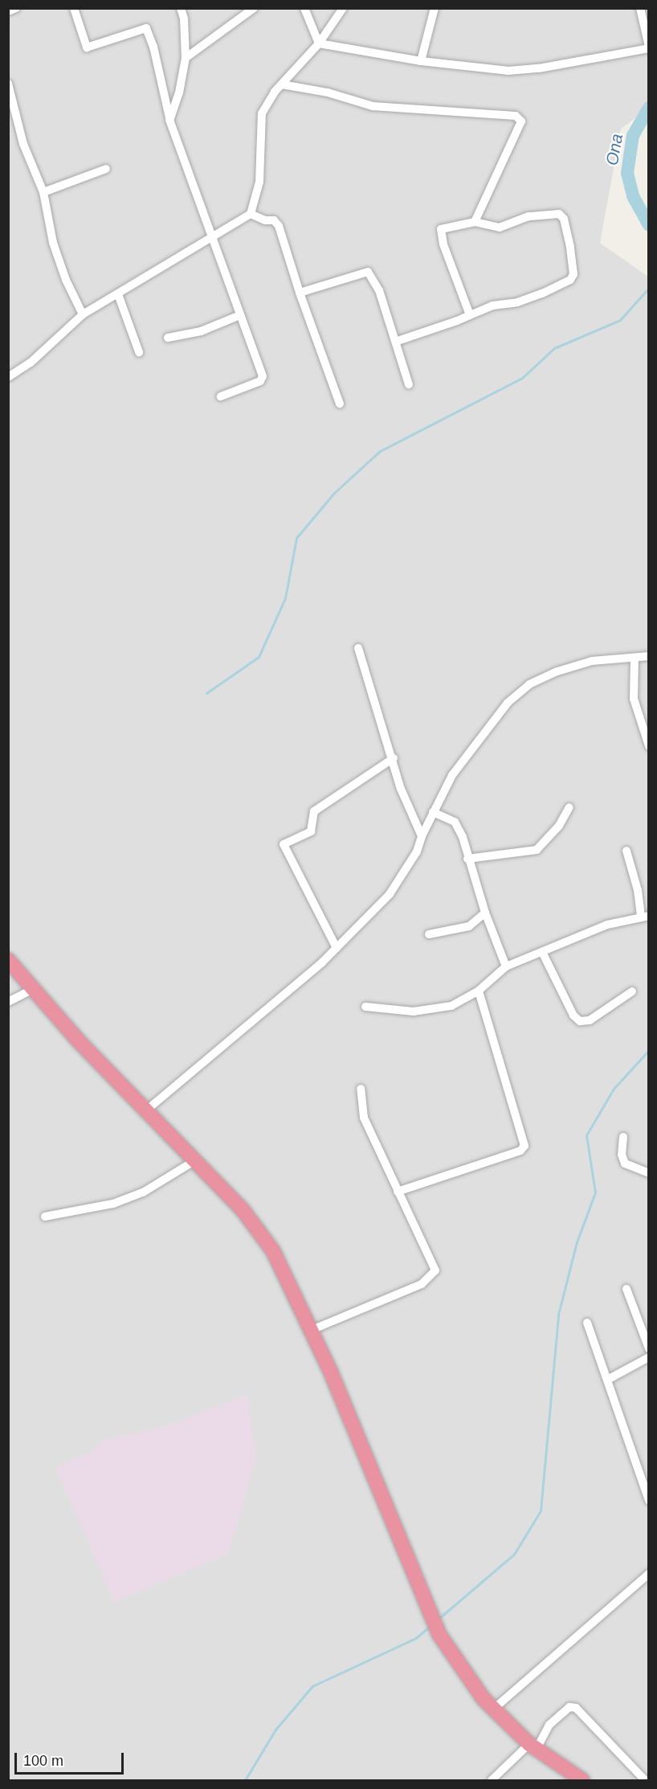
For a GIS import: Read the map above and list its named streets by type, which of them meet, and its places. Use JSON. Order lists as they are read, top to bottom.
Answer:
{
  "water": ["Ona"],
  "scale_bar": "100 m"
}
